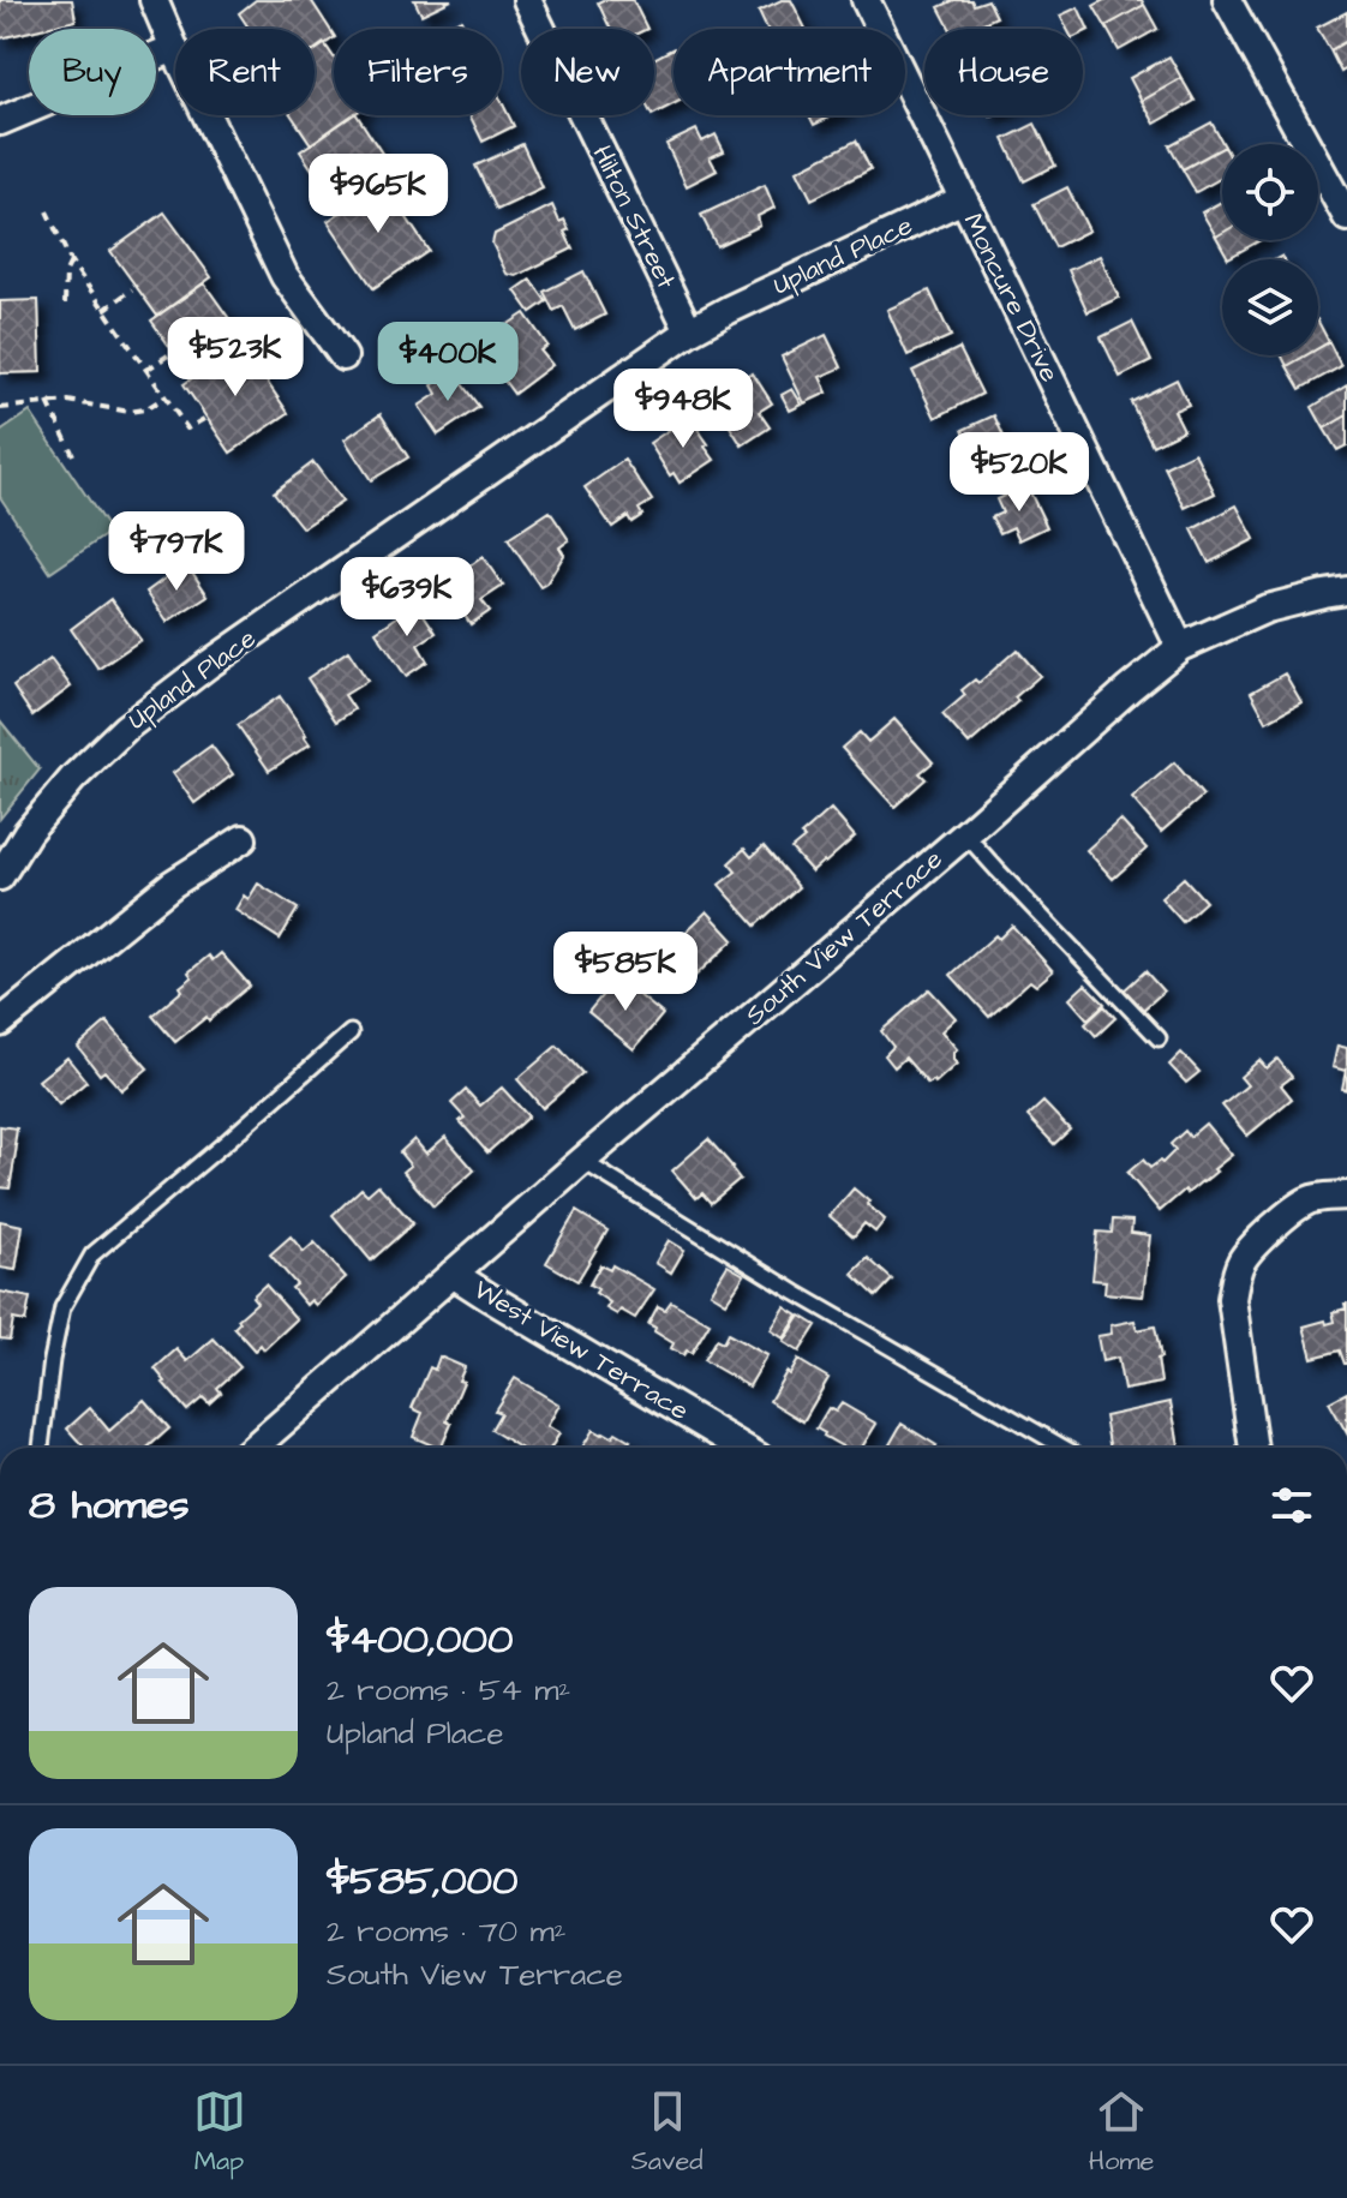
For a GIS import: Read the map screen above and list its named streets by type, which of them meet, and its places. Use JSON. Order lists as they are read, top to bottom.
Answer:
{
  "streets": {
    "street": [
      "Hilton Street",
      "Upland Place",
      "Moncure Drive",
      "South View Terrace",
      "West View Terrace"
    ]
  },
  "crossings": [
    ["Hilton Street", "Upland Place"],
    ["Upland Place", "Moncure Drive"],
    ["Moncure Drive", "South View Terrace"],
    ["South View Terrace", "West View Terrace"]
  ],
  "page": {
    "chip": [
      "Buy",
      "Rent",
      "Filters",
      "New",
      "Apartment",
      "House"
    ],
    "price": [
      "$965K",
      "$523K",
      "$400K",
      "$948K",
      "$520K",
      "$797K",
      "$639K",
      "$585K"
    ],
    "heading": "8 homes",
    "list": [
      {
        "name": "$400,000",
        "note": "2 rooms · 54 m² · Upland Place"
      },
      {
        "name": "$585,000",
        "note": "2 rooms · 70 m² · South View Terrace"
      }
    ],
    "tabs": ["Map", "Saved", "Home"]
  }
}
